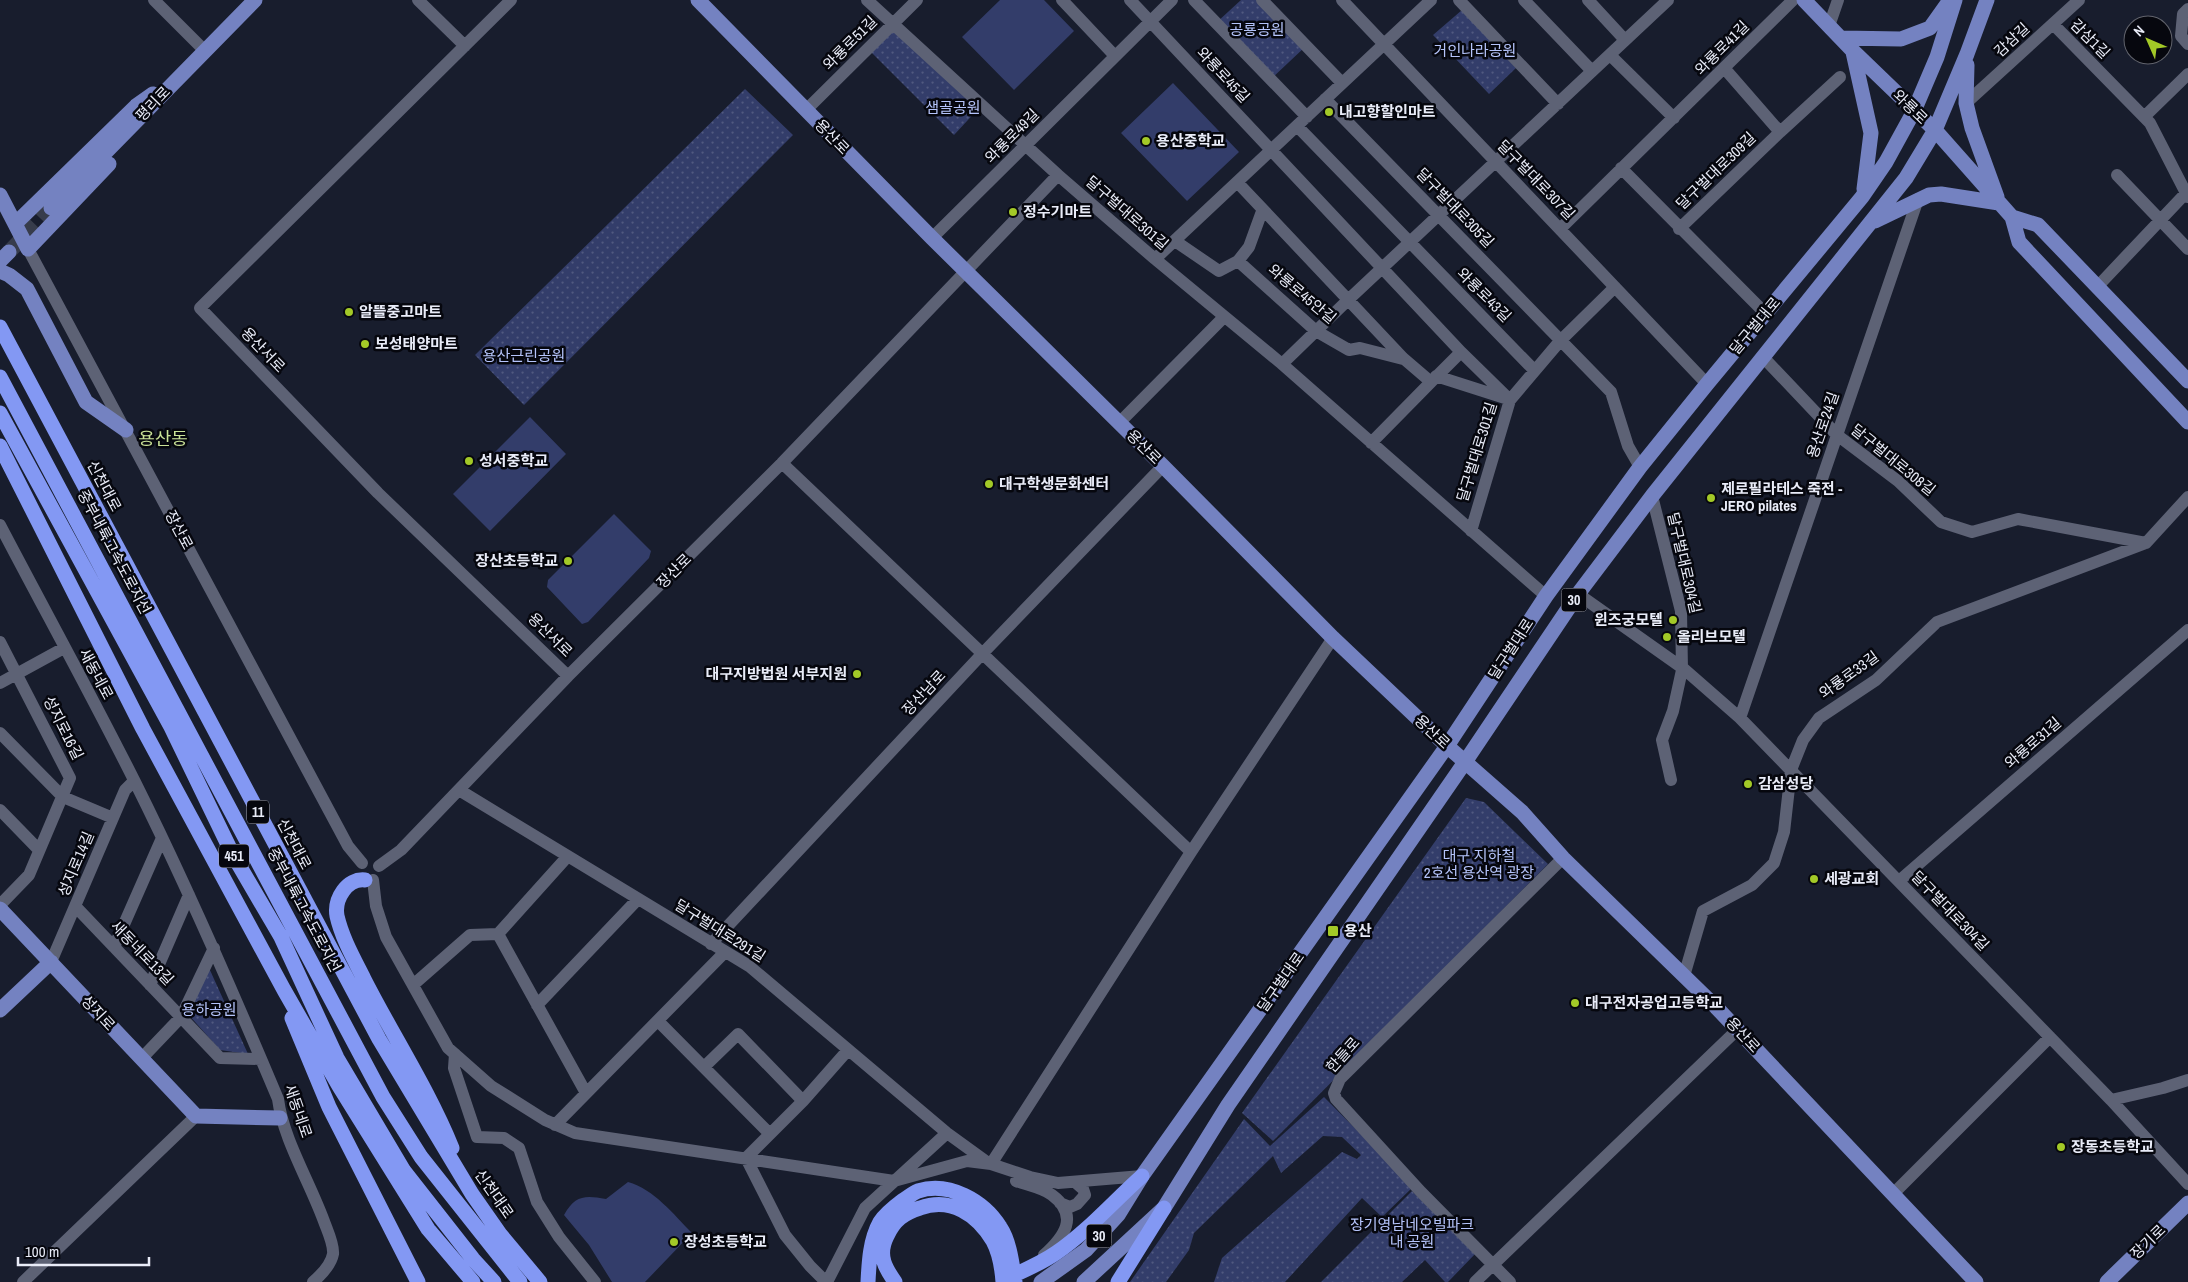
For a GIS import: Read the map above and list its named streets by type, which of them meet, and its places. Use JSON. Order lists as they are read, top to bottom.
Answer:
{
  "streets": {
    "highway": [
      "신천대로",
      "중부내륙고속도로지선",
      "11",
      "451"
    ],
    "main road": [
      "평리로",
      "와룡로",
      "용산로",
      "달구벌대로",
      "장산로",
      "30",
      "성지로",
      "장기로"
    ],
    "street": [
      "감삼1길",
      "감삼길",
      "와룡로51길",
      "와룡로41길",
      "와룡로45길",
      "와룡로49길",
      "달구벌대로309길",
      "달구벌대로307길",
      "달구벌대로305길",
      "달구벌대로301길",
      "와룡로45안길",
      "와룡로43길",
      "용산서로",
      "용산로24길",
      "달구벌대로308길",
      "달구벌대로304길",
      "새동네로",
      "와룡로33길",
      "장산남로",
      "성지로16길",
      "와룡로31길",
      "성지로14길",
      "달구벌대로291길",
      "새동네로13길",
      "한들로"
    ]
  },
  "crossings": [
    ["감삼1길", "감삼길"],
    ["와룡로51길", "용산로"],
    ["와룡로51길", "달구벌대로301길"],
    ["와룡로41길", "달구벌대로309길"],
    ["와룡로41길", "달구벌대로307길"],
    ["와룡로45길", "와룡로49길"],
    ["와룡로", "달구벌대로"],
    ["와룡로49길", "용산로"],
    ["와룡로49길", "달구벌대로301길"],
    ["용산로", "달구벌대로"],
    ["용산로", "장산로"],
    ["용산로", "와룡로33길"],
    ["용산로", "장산남로"],
    ["용산로", "한들로"],
    ["달구벌대로309길", "달구벌대로"],
    ["달구벌대로307길", "달구벌대로"],
    ["달구벌대로305길", "달구벌대로301길"],
    ["달구벌대로305길", "달구벌대로"],
    ["달구벌대로301길", "와룡로43길"],
    ["달구벌대로301길", "달구벌대로"],
    ["달구벌대로", "달구벌대로308길"],
    ["달구벌대로", "달구벌대로304길"],
    ["용산서로", "장산로"],
    ["용산로24길", "달구벌대로308길"],
    ["용산로24길", "달구벌대로304길"],
    ["달구벌대로308길", "와룡로33길"],
    ["장산로", "달구벌대로291길"],
    ["달구벌대로304길", "와룡로33길"],
    ["달구벌대로304길", "와룡로31길"],
    ["새동네로", "성지로14길"],
    ["새동네로", "새동네로13길"],
    ["장산남로", "달구벌대로291길"],
    ["성지로14길", "새동네로13길"],
    ["성지로14길", "성지로"]
  ],
  "districts": ["용산동"],
  "parks": [
    "공룡공원",
    "거인나라공원",
    "샘골공원",
    "용산근린공원",
    "대구 지하철 2호선 용산역 광장",
    "용하공원",
    "장기영남네오빌파크 내 공원"
  ],
  "places": {
    "other": [
      "내고향할인마트",
      "용산중학교",
      "정수기마트",
      "알뜰중고마트",
      "보성태양마트",
      "성서중학교",
      "대구학생문화센터",
      "제로필라테스 죽전 - JERO pilates",
      "장산초등학교",
      "윈즈궁모텔",
      "올리브모텔",
      "대구지방법원 서부지원",
      "감삼성당",
      "세광교회",
      "대구전자공업고등학교",
      "장동초등학교",
      "장성초등학교"
    ],
    "transit": ["용산"]
  },
  "scale_bar": "100 m",
  "north": "top left"
}
